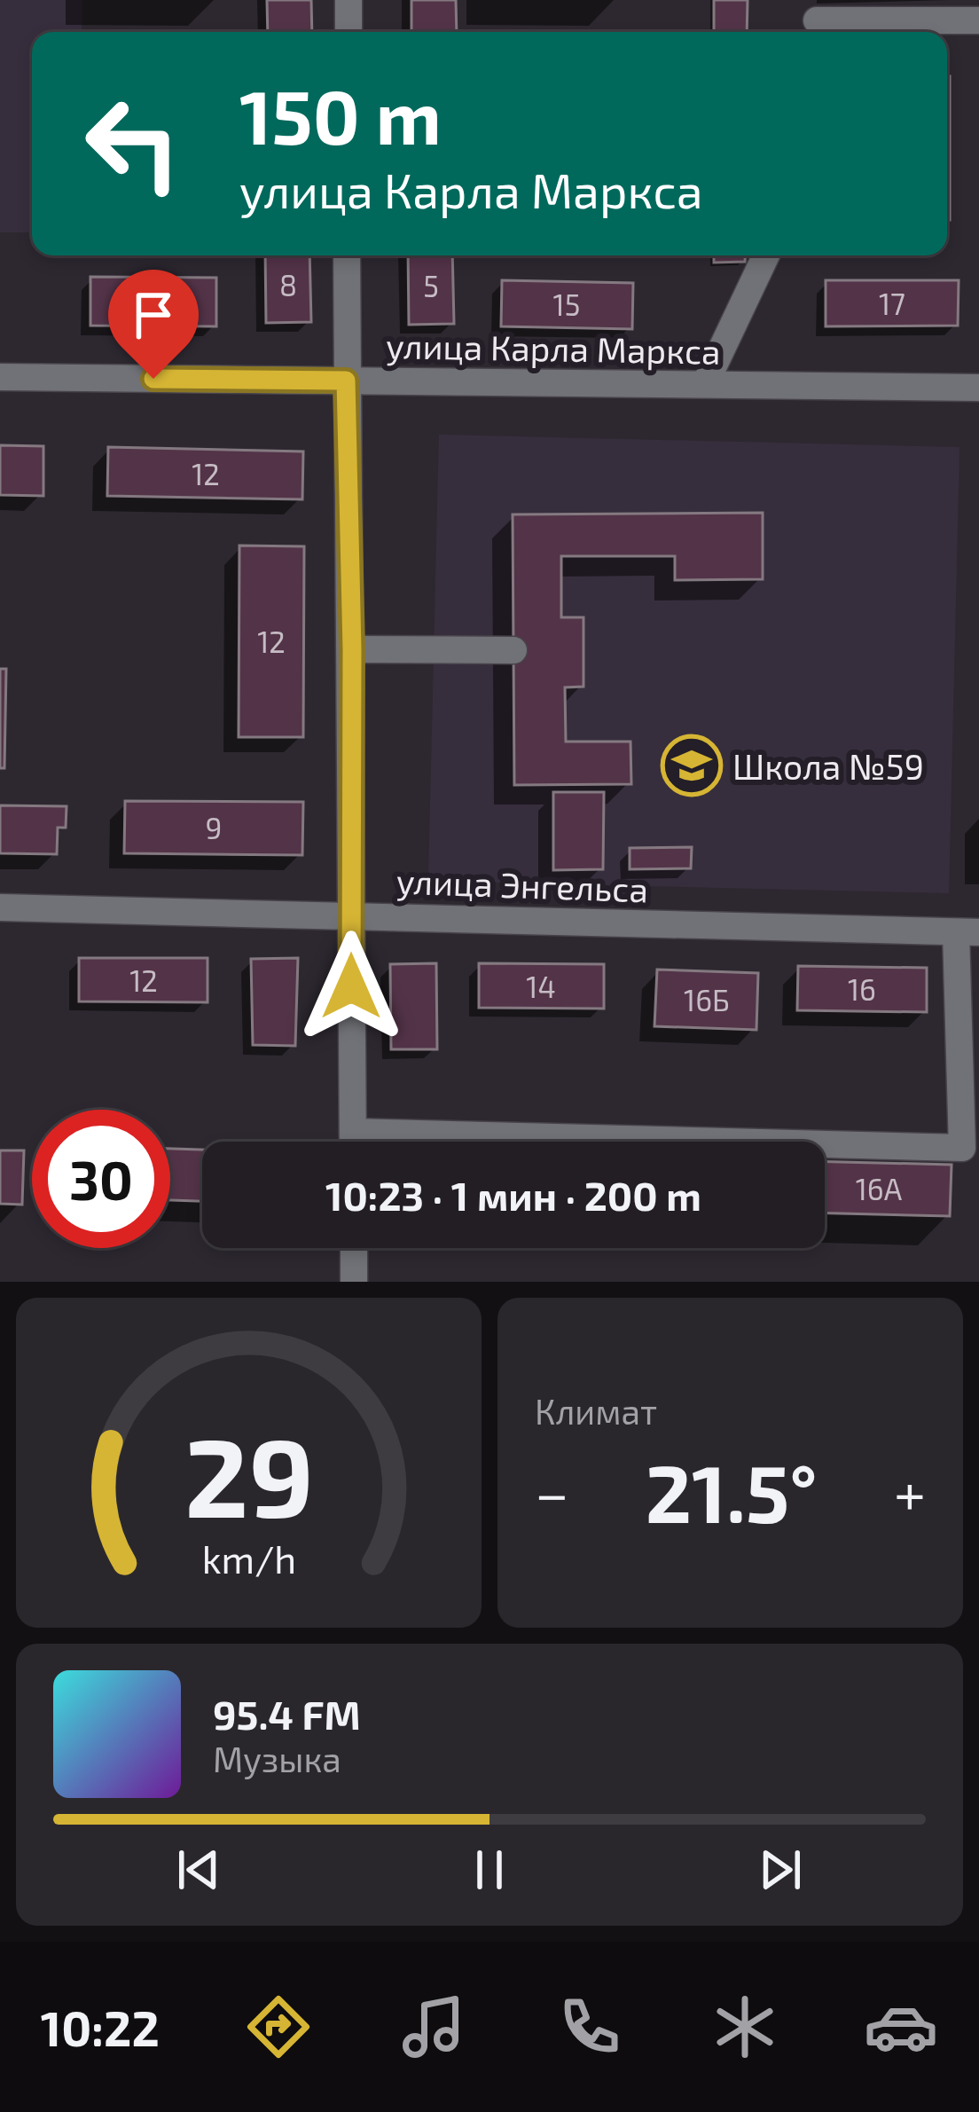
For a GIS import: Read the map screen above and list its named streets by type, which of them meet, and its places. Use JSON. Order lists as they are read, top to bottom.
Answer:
{
  "streets": {
    "street": ["улица Карла Маркса", "улица Энгельса"]
  },
  "places": {
    "school or university": ["Школа №59"]
  },
  "house_numbers": [
    "8",
    "5",
    "17",
    "15",
    "12",
    "12",
    "9",
    "12",
    "14",
    "16",
    "16Б",
    "16А"
  ],
  "page": {
    "turn": ["150 m", "улица Карла Маркса"],
    "limit": "30",
    "trip": "10:23 · 1 мин · 200 m",
    "tile": "Климат",
    "heat": ["−", "21.5°", "+"],
    "song": ["95.4 FM", "Музыка"],
    "tabs": "10:22",
    "gauge": ["29", "km/h"]
  }
}
